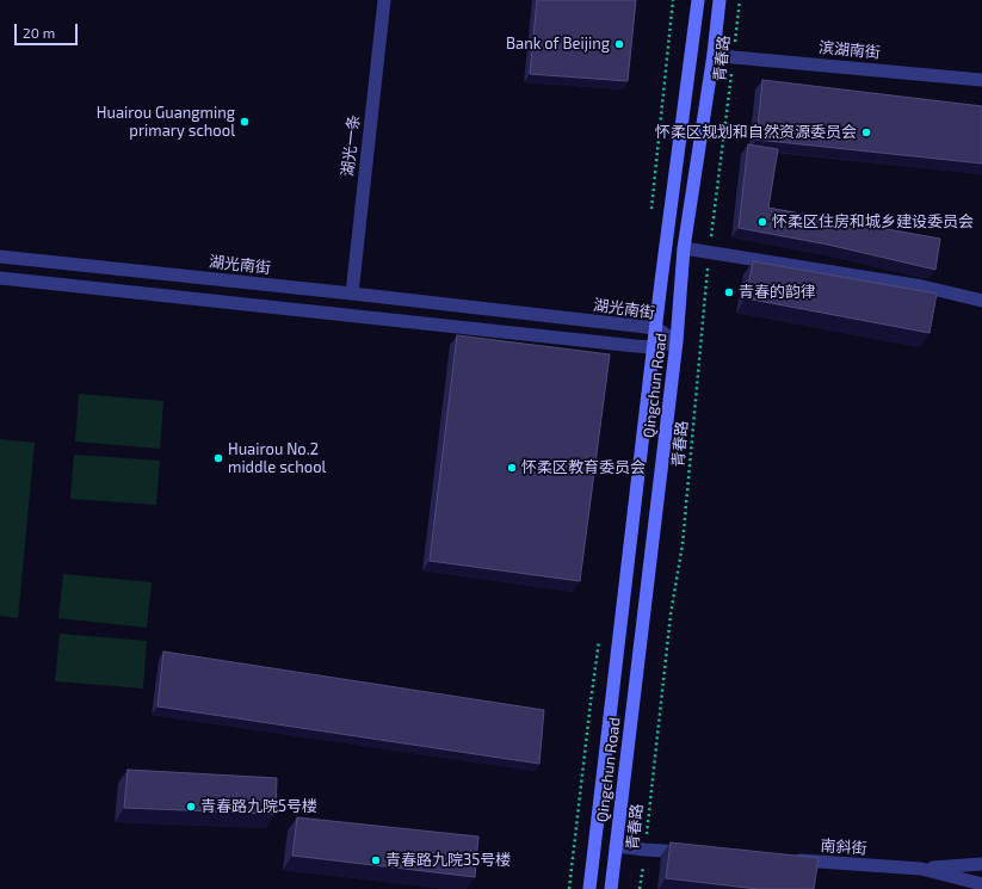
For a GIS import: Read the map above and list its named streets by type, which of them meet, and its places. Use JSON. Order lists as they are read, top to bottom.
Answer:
{
  "streets": {
    "main road": ["Qingchun Road"],
    "street": [
      "滨湖南街",
      "湖光一条",
      "湖光南街",
      "南斜街"
    ],
    "path": ["青春路"]
  },
  "crossings": [
    ["滨湖南街", "青春路"],
    ["滨湖南街", "Qingchun Road"],
    ["湖光一条", "湖光南街"],
    ["湖光南街", "Qingchun Road"]
  ],
  "places": [
    "Bank of Beijing",
    "Huairou Guangming primary school",
    "怀柔区规划和自然资源委员会",
    "怀柔区住房和城乡建设委员会",
    "青春的韵律",
    "Huairou No.2 middle school",
    "怀柔区教育委员会",
    "青春路九院5号楼",
    "青春路九院35号楼"
  ],
  "scale_bar": "20 m"
}
